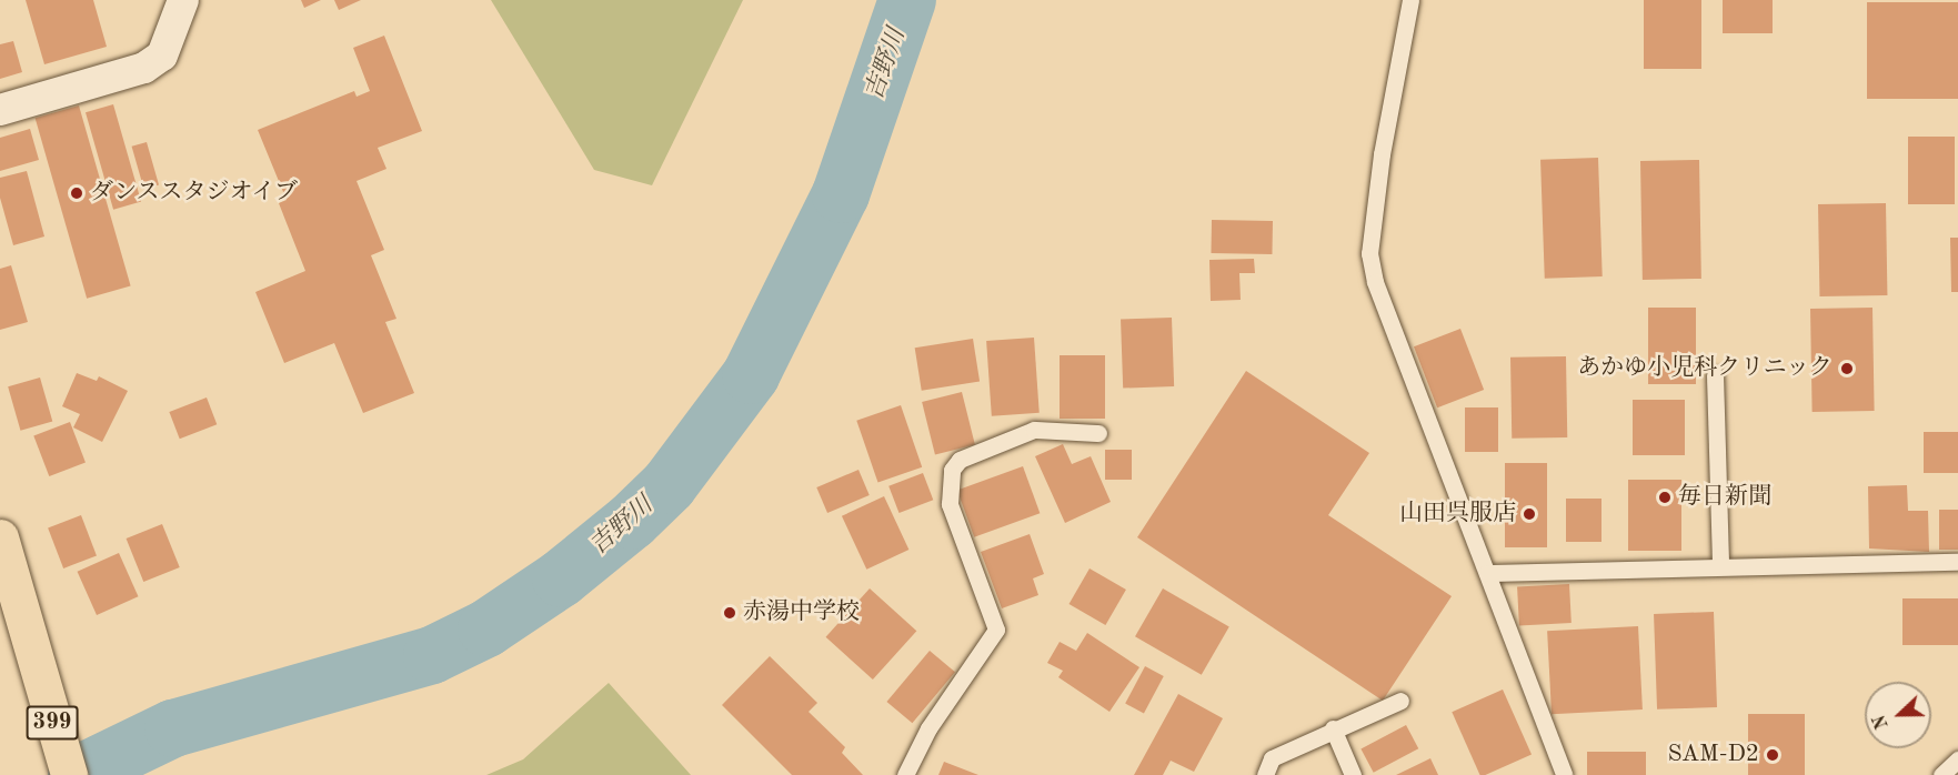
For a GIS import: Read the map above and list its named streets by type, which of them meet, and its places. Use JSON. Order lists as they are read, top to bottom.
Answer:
{
  "streets": {
    "highway": ["399"]
  },
  "water": ["吉野川"],
  "places": [
    "ダンススタジオイブ",
    "あかゆ小児科クリニック",
    "毎日新聞",
    "山田呉服店",
    "赤湯中学校",
    "SAM-D2"
  ],
  "north": "left"
}
